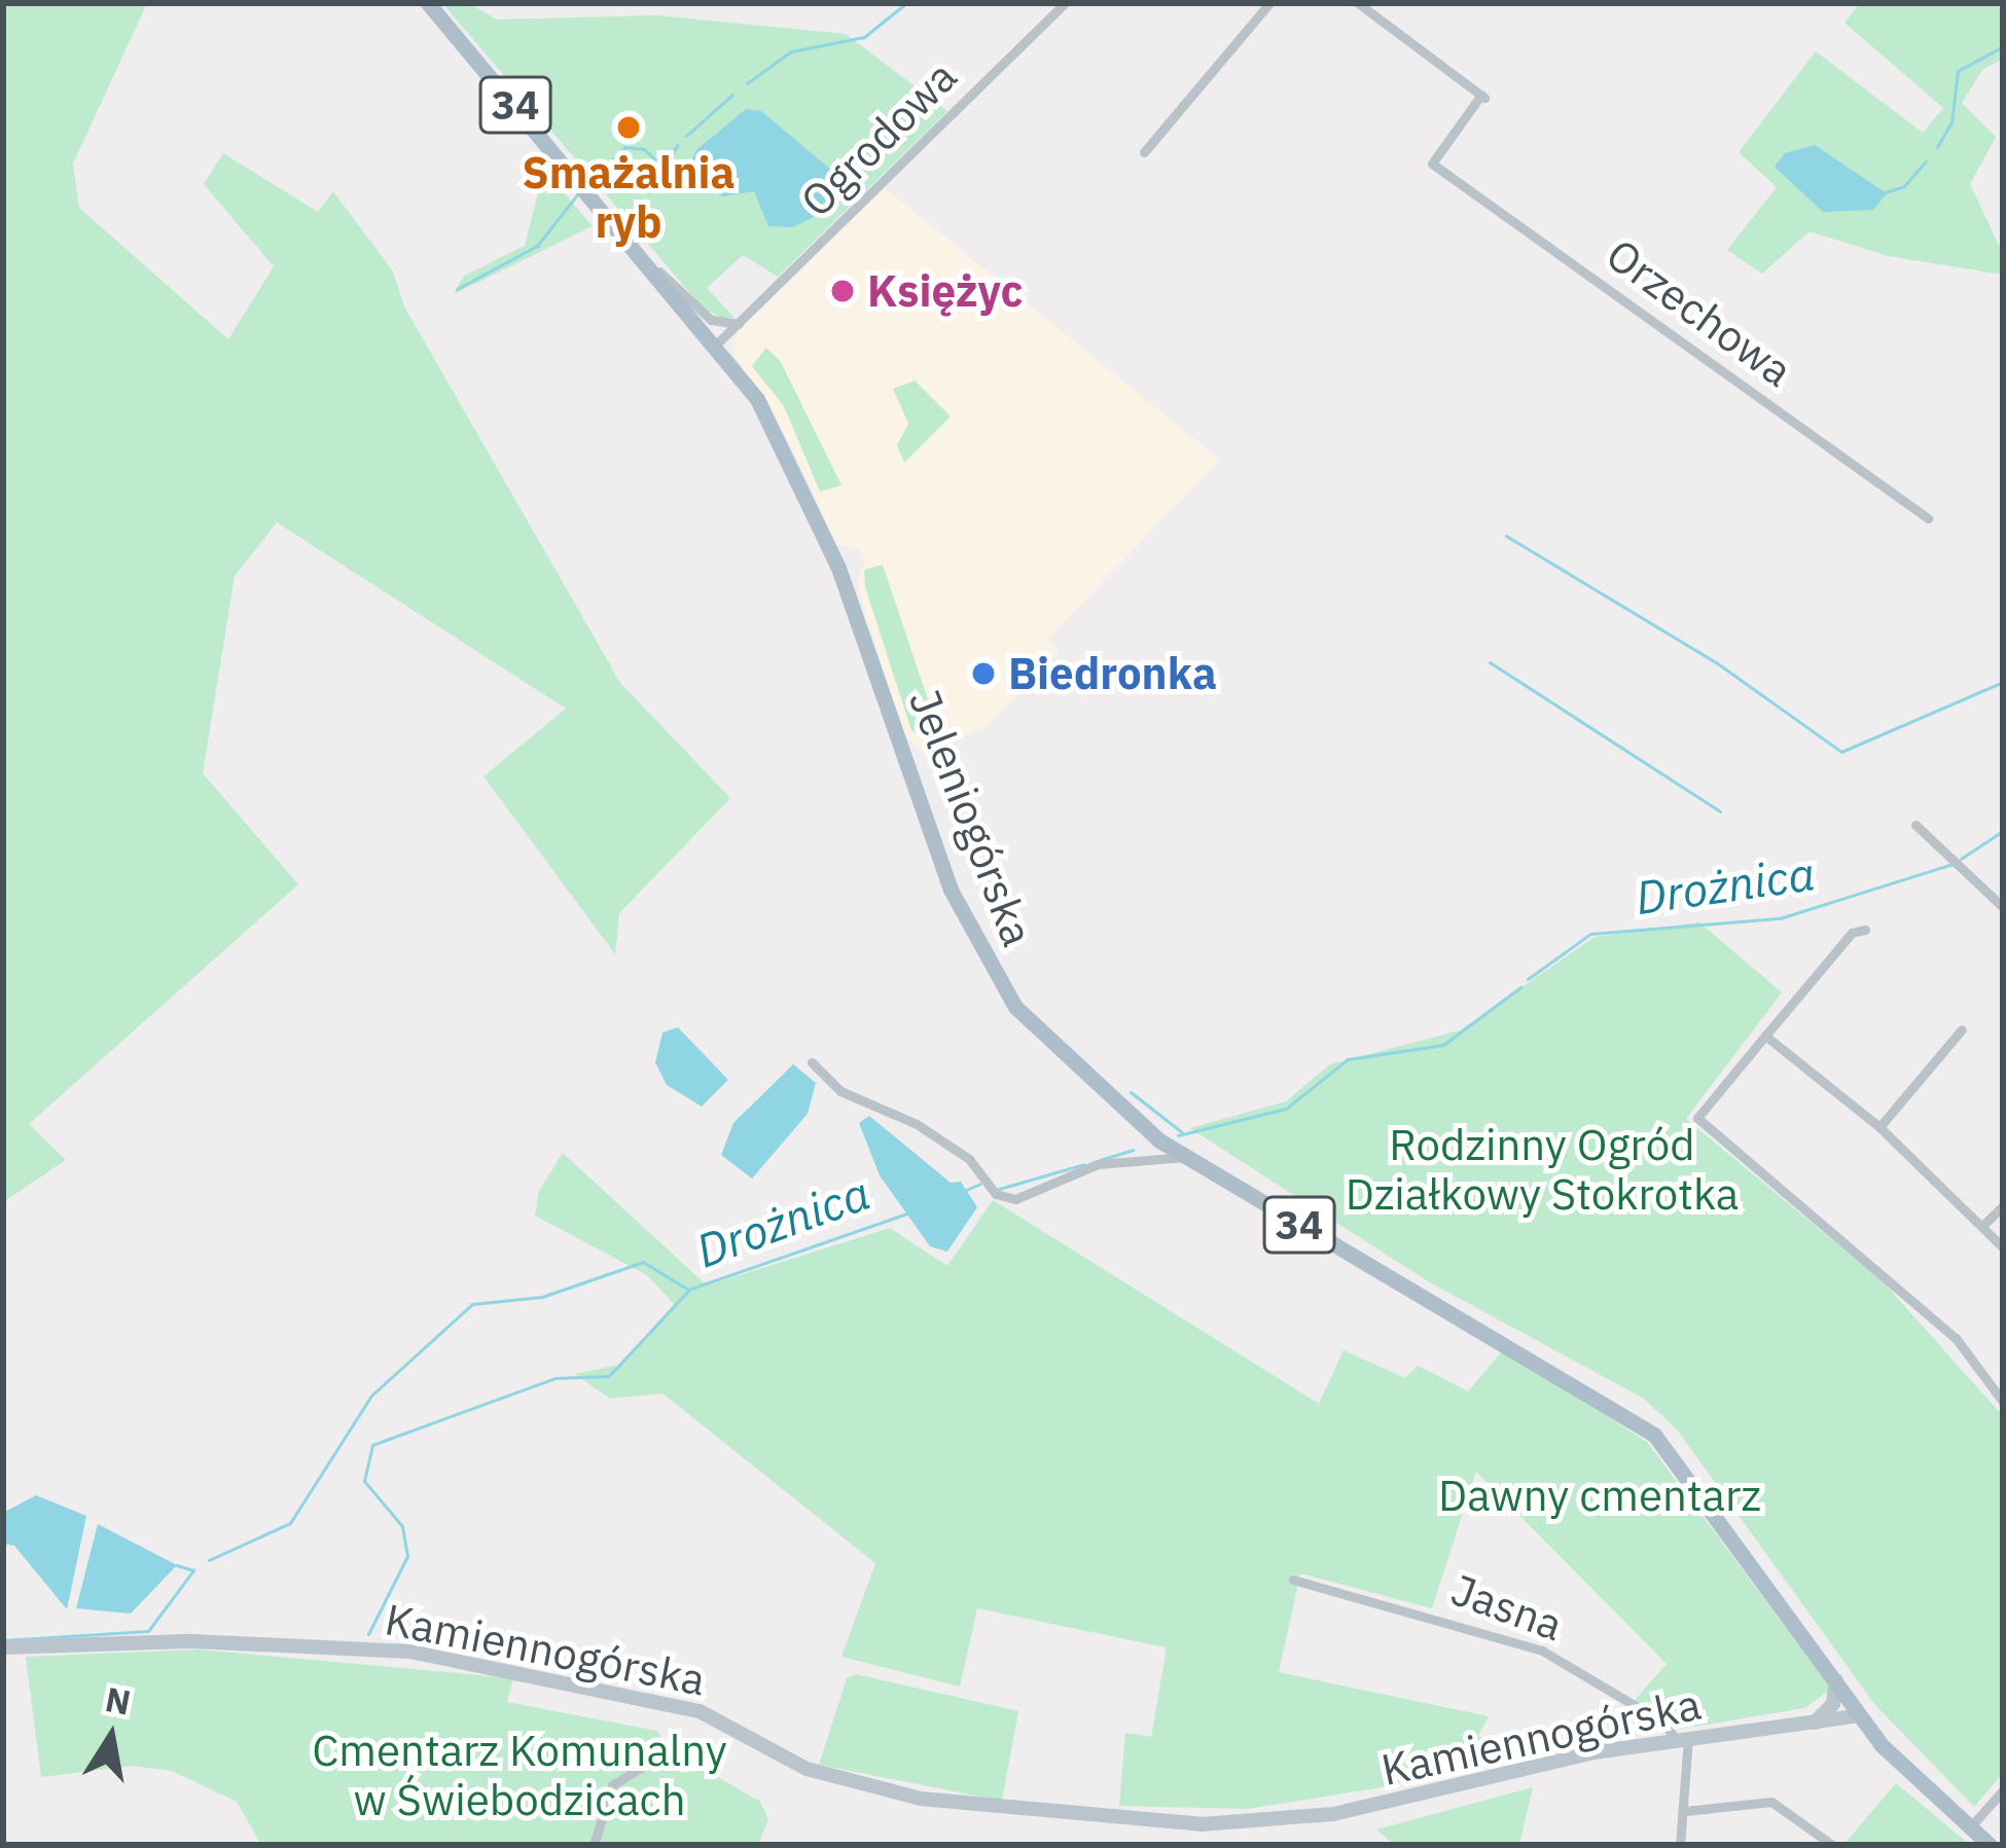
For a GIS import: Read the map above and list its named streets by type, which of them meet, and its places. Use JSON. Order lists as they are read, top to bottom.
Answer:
{
  "streets": {
    "main road": ["34", "Jeleniogórska"],
    "street": [
      "Ogrodowa",
      "Orzechowa",
      "Jasna",
      "Kamiennogórska"
    ]
  },
  "crossings": [
    ["34", "Ogrodowa"],
    ["34", "Jeleniogórska"],
    ["Ogrodowa", "Jeleniogórska"],
    ["Jeleniogórska", "Kamiennogórska"],
    ["Jasna", "Kamiennogórska"]
  ],
  "water": ["Drożnica"],
  "parks": ["Rodzinny Ogród Działkowy Stokrotka", "Dawny cmentarz", "Cmentarz Komunalny w Świebodzicach"],
  "places": ["Smażalnia ryb", "Księżyc", "Biedronka"],
  "north": "top"
}
